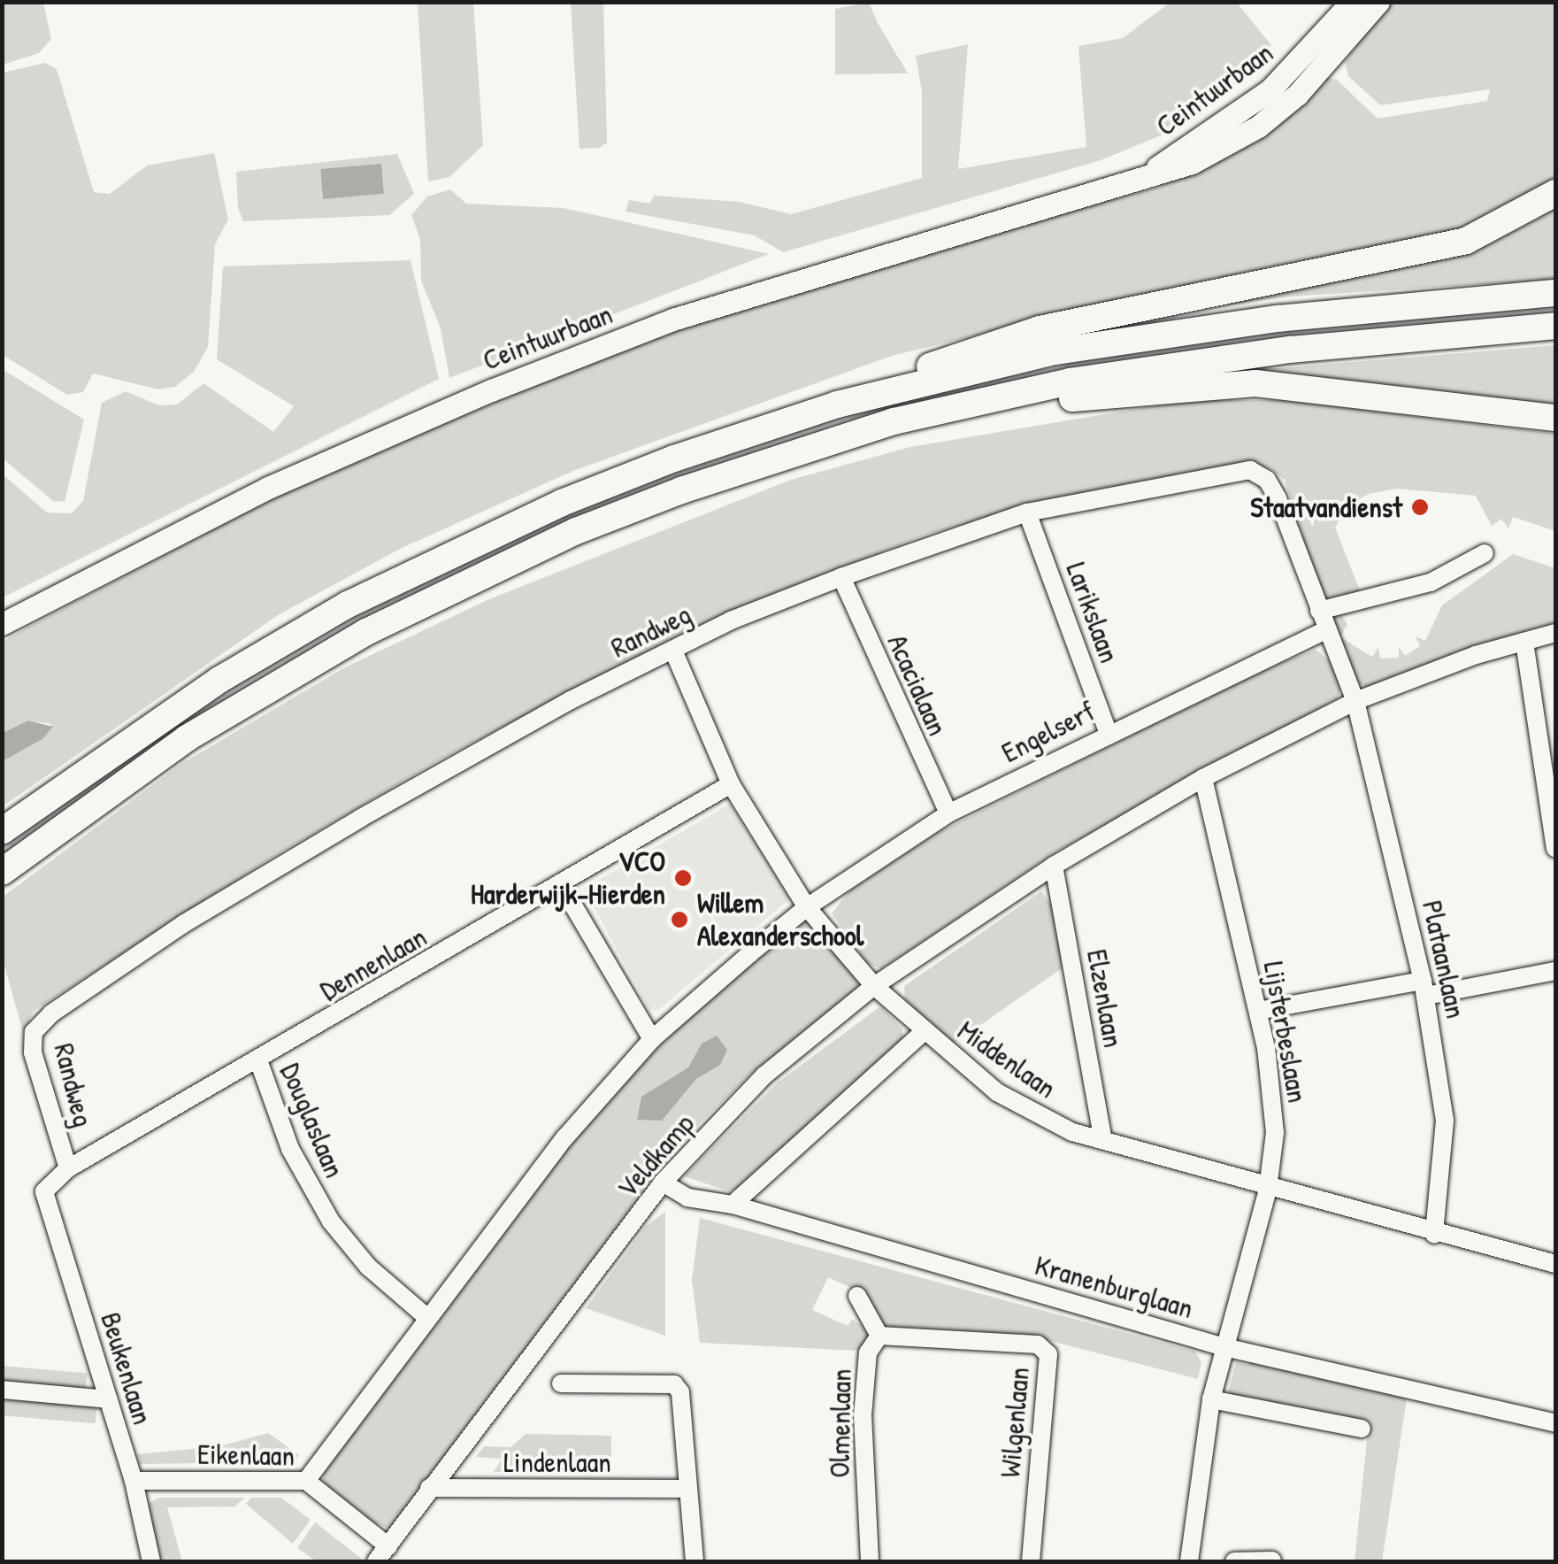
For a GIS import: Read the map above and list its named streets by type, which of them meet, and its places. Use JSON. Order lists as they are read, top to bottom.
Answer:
{
  "streets": {
    "main road": ["Ceintuurbaan"],
    "street": [
      "Larikslaan",
      "Randweg",
      "Acacialaan",
      "Engelserf",
      "Plataanlaan",
      "Dennenlaan",
      "Elzenlaan",
      "Lijsterbeslaan",
      "Middenlaan",
      "Douglaslaan",
      "Veldkamp",
      "Kranenburglaan",
      "Beukenlaan",
      "Wilgenlaan",
      "Olmenlaan",
      "Eikenlaan",
      "Lindenlaan"
    ]
  },
  "crossings": [
    ["Larikslaan", "Randweg"],
    ["Larikslaan", "Engelserf"],
    ["Randweg", "Acacialaan"],
    ["Randweg", "Engelserf"],
    ["Randweg", "Plataanlaan"],
    ["Randweg", "Dennenlaan"],
    ["Randweg", "Middenlaan"],
    ["Acacialaan", "Engelserf"],
    ["Engelserf", "Middenlaan"],
    ["Plataanlaan", "Middenlaan"],
    ["Dennenlaan", "Middenlaan"],
    ["Dennenlaan", "Douglaslaan"],
    ["Dennenlaan", "Beukenlaan"],
    ["Elzenlaan", "Middenlaan"],
    ["Elzenlaan", "Veldkamp"],
    ["Lijsterbeslaan", "Middenlaan"],
    ["Lijsterbeslaan", "Kranenburglaan"],
    ["Middenlaan", "Veldkamp"],
    ["Veldkamp", "Kranenburglaan"],
    ["Veldkamp", "Eikenlaan"],
    ["Veldkamp", "Lindenlaan"],
    ["Beukenlaan", "Eikenlaan"],
    ["Wilgenlaan", "Olmenlaan"]
  ],
  "places": ["Staatvandienst", "VCO Harderwijk-Hierden", "Willem Alexanderschool"]
}
